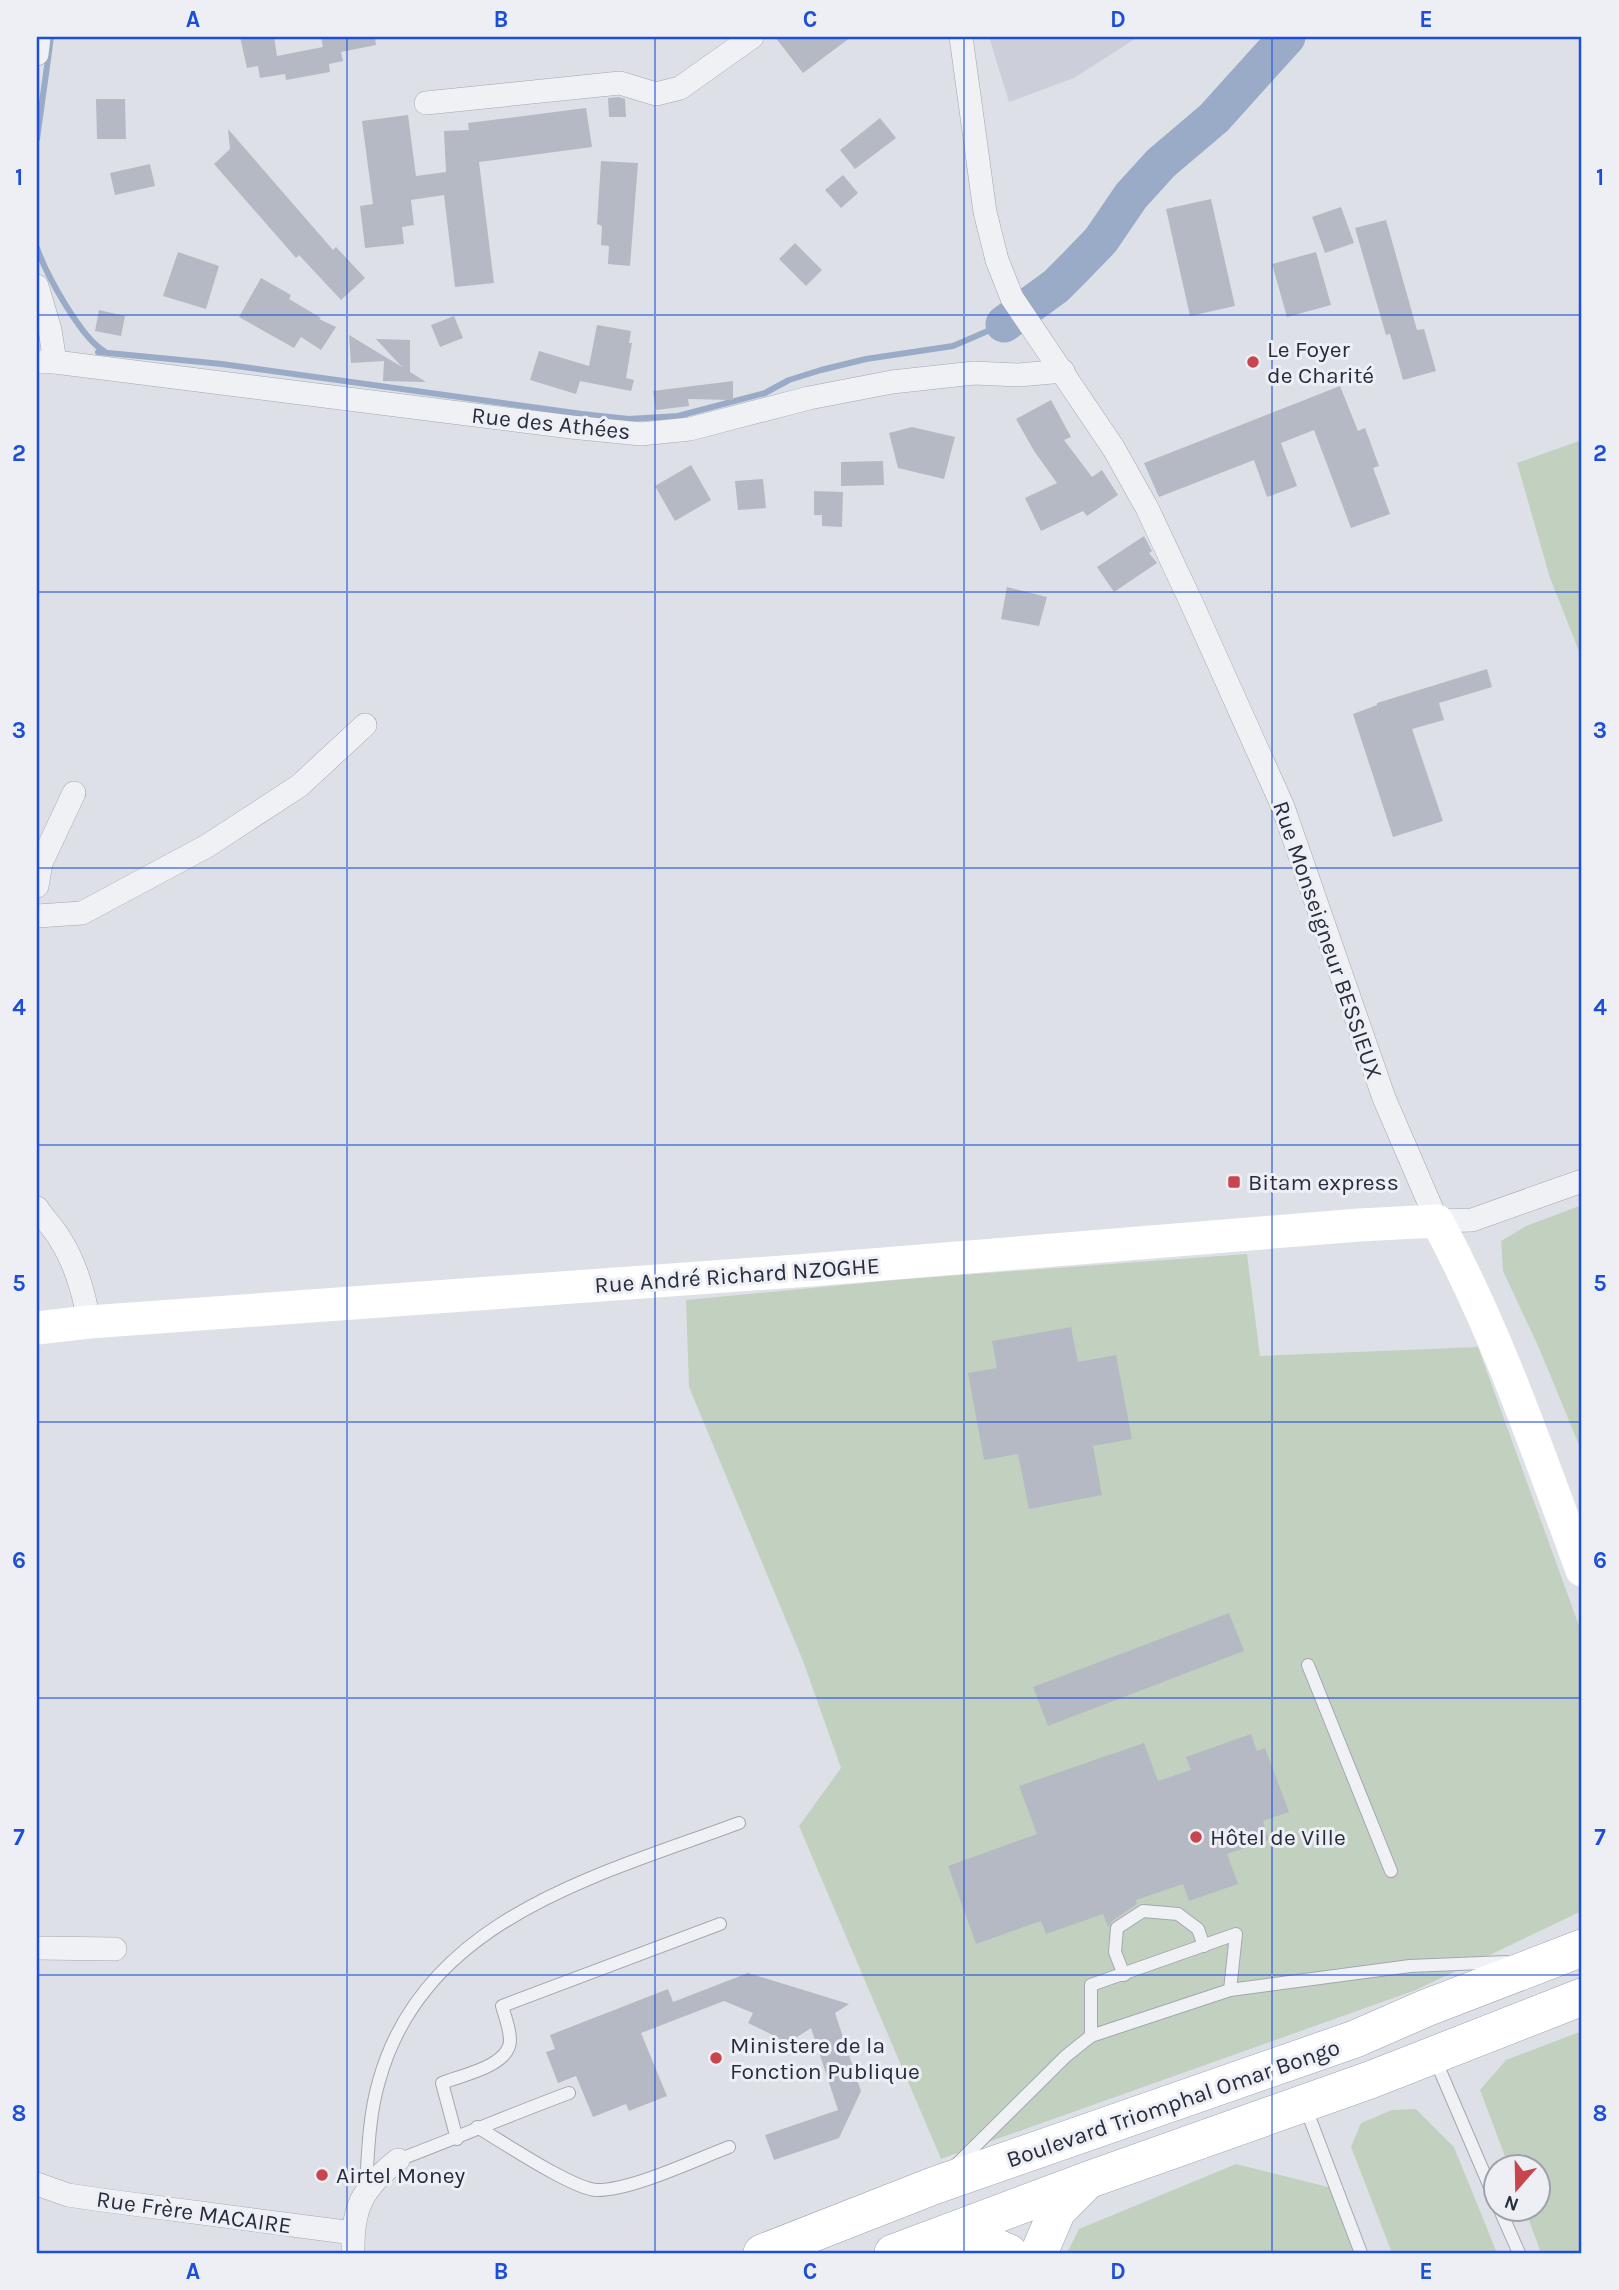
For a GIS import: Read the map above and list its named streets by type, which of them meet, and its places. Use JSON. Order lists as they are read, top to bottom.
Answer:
{
  "streets": {
    "main road": ["Boulevard Triomphal Omar Bongo"],
    "street": [
      "Rue des Athées",
      "Rue Monseigneur BESSIEUX",
      "Rue André Richard NZOGHE",
      "Rue Frère MACAIRE"
    ]
  },
  "crossings": [
    ["Rue des Athées", "Rue Monseigneur BESSIEUX"],
    ["Rue Monseigneur BESSIEUX", "Rue André Richard NZOGHE"]
  ],
  "places": {
    "other": [
      "Le Foyer de Charité",
      "Hôtel de Ville",
      "Ministere de la Fonction Publique",
      "Airtel Money"
    ],
    "transit": ["Bitam express"]
  },
  "north": "bottom",
  "grid": {
    "columns": [
      "A",
      "B",
      "C",
      "D",
      "E"
    ],
    "rows": [
      "1",
      "2",
      "3",
      "4",
      "5",
      "6",
      "7",
      "8"
    ]
  }
}
